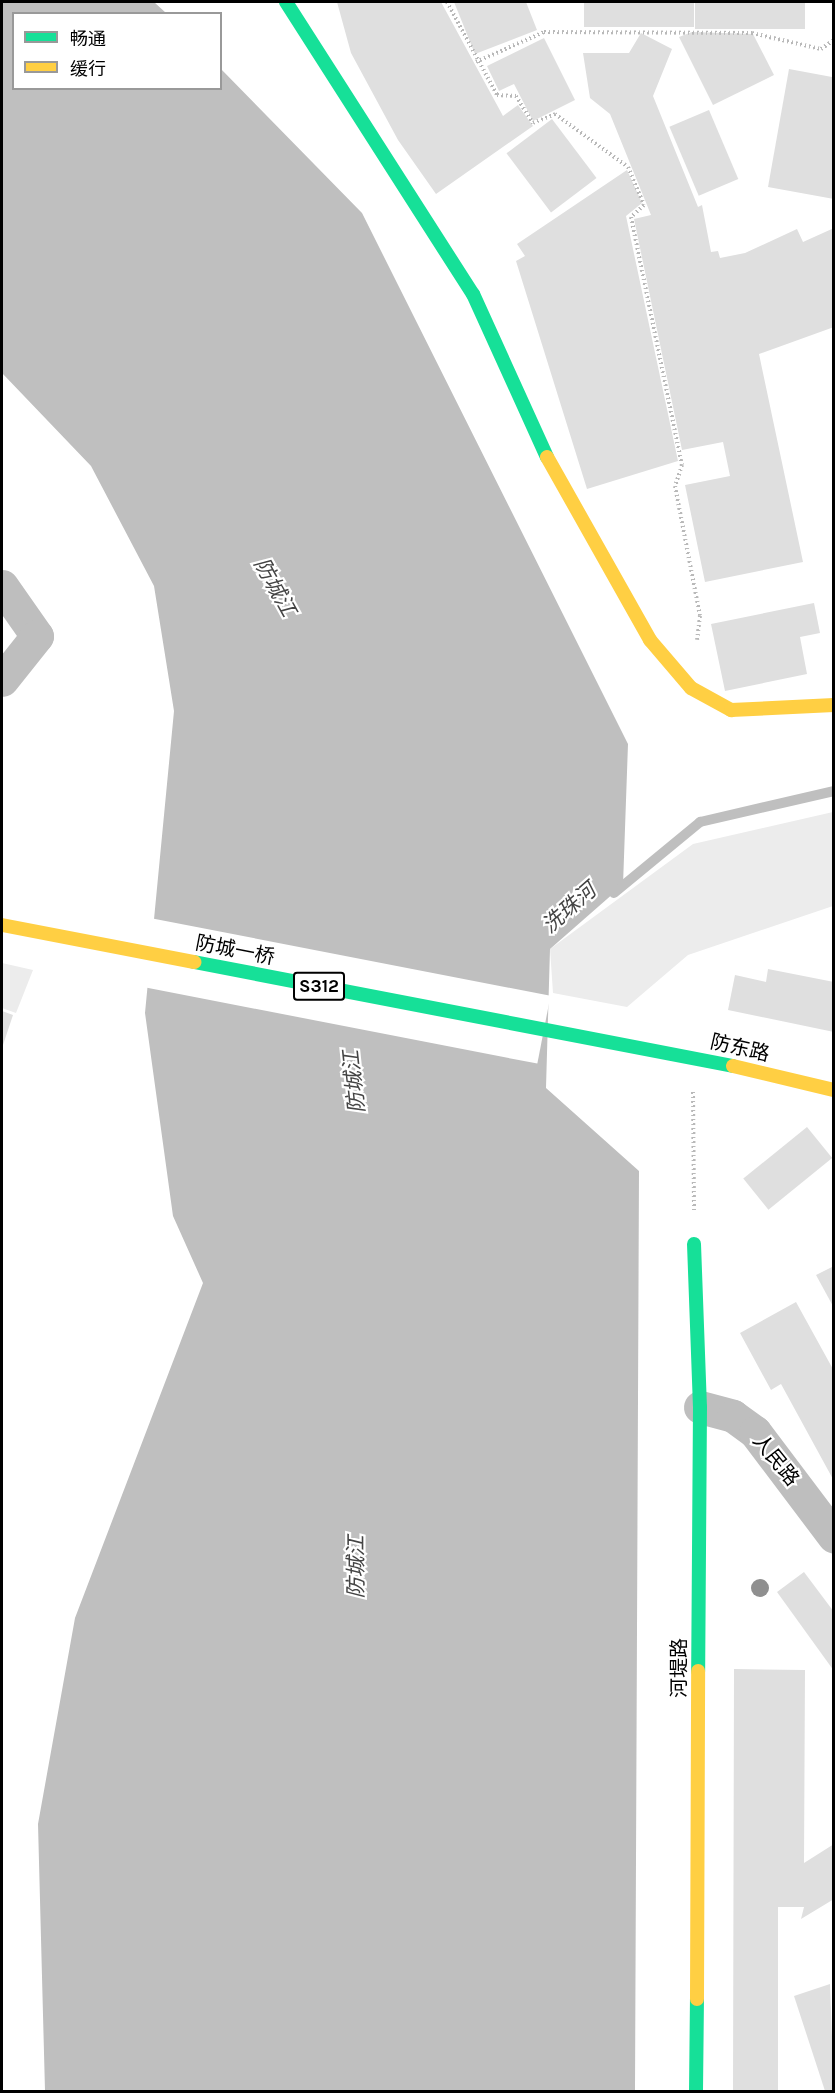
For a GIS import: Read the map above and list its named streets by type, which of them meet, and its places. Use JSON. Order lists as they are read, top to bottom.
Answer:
{
  "streets": {
    "street": [
      "防城一桥",
      "S312",
      "防东路",
      "人民路",
      "河堤路"
    ]
  },
  "crossings": [
    ["防城一桥", "防东路"],
    ["人民路", "河堤路"]
  ],
  "water": ["防城江", "洗珠河"],
  "legend": ["畅通", "缓行"]
}
